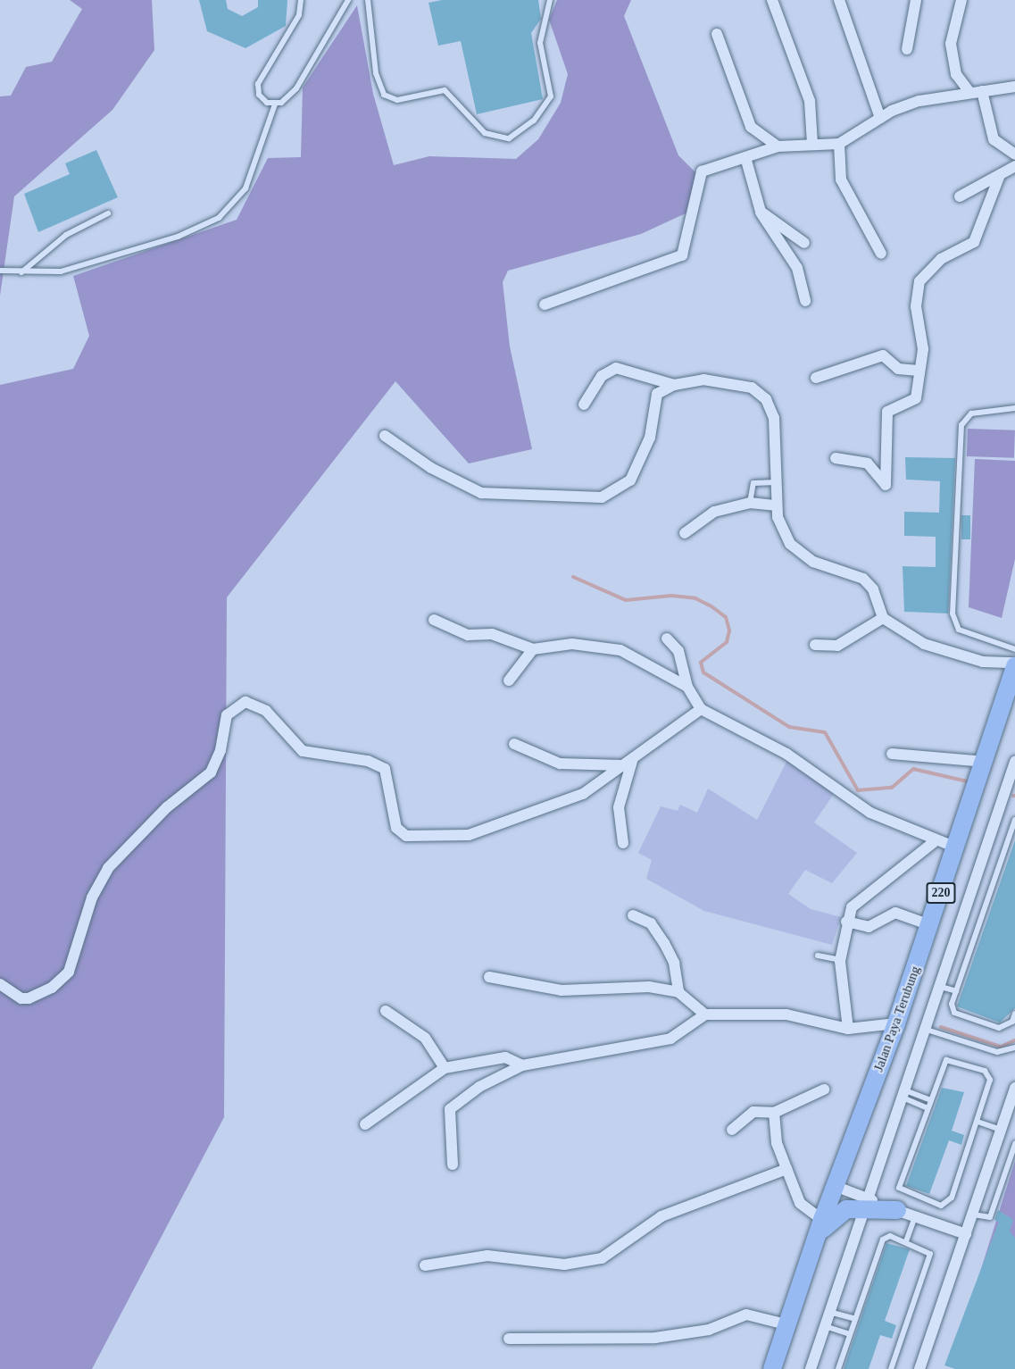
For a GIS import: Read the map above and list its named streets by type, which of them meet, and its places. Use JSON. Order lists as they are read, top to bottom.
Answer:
{
  "streets": {
    "main road": ["220", "Jalan Paya Terubung"]
  }
}
